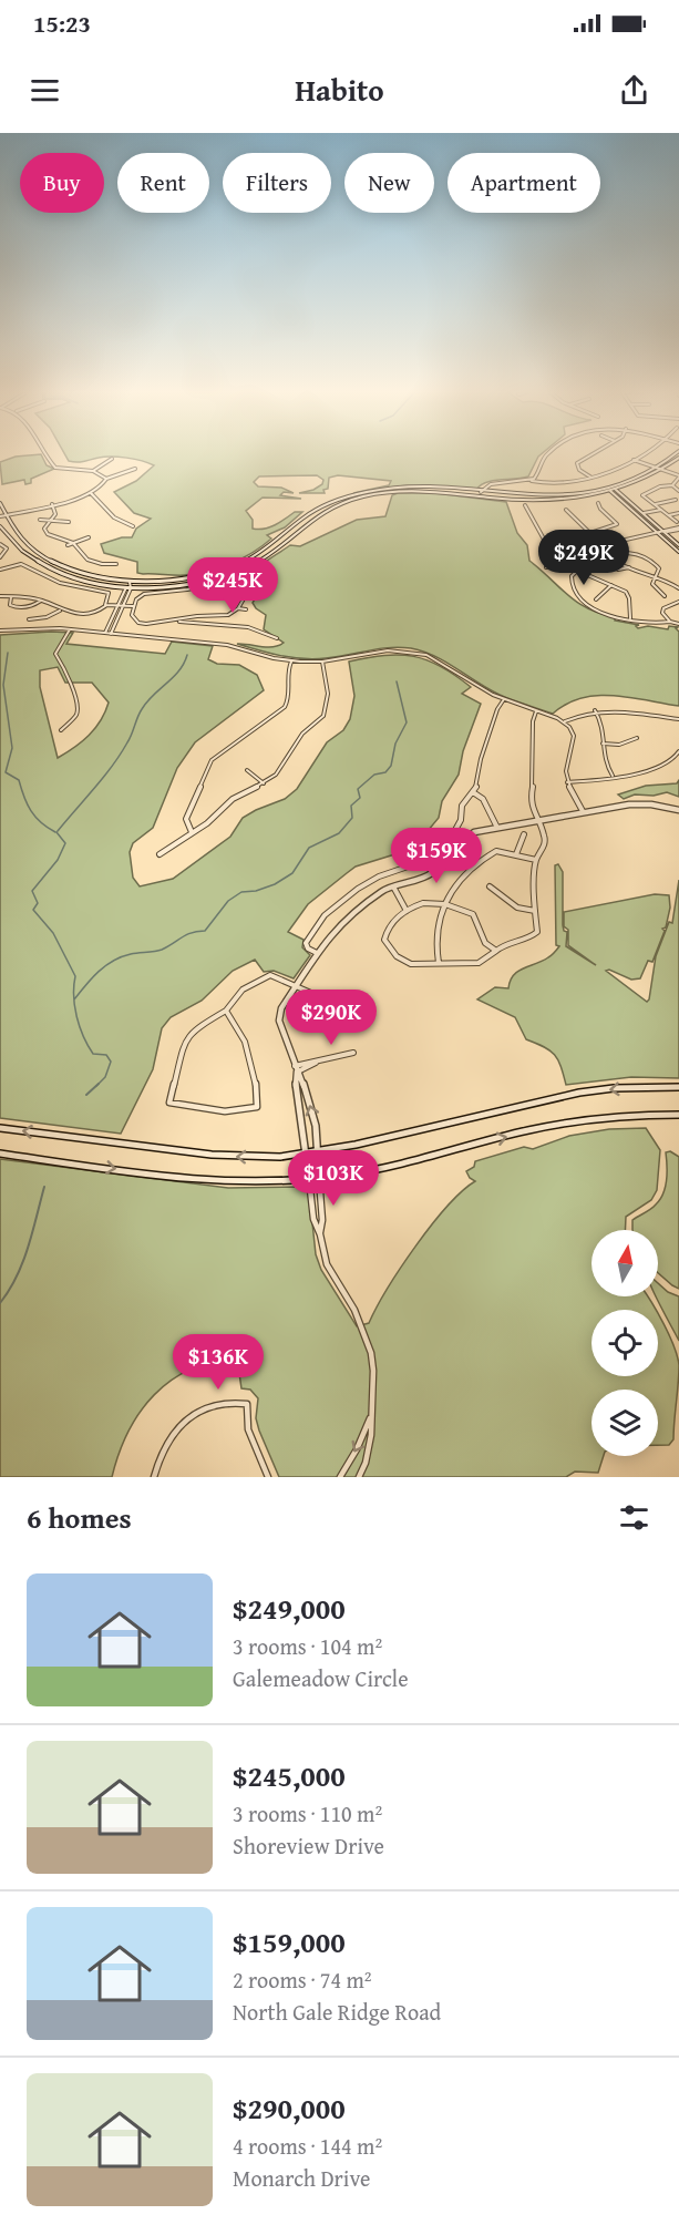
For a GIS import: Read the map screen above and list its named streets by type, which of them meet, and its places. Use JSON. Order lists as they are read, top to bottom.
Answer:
{
  "north": "top",
  "page": {
    "status": "15:23",
    "header": "Habito",
    "chip": [
      "Buy",
      "Rent",
      "Filters",
      "New",
      "Apartment"
    ],
    "price": [
      "$249K",
      "$245K",
      "$159K",
      "$290K",
      "$103K",
      "$136K"
    ],
    "heading": "6 homes",
    "list": [
      {
        "name": "$249,000",
        "note": "3 rooms · 104 m² · Galemeadow Circle"
      },
      {
        "name": "$245,000",
        "note": "3 rooms · 110 m² · Shoreview Drive"
      },
      {
        "name": "$159,000",
        "note": "2 rooms · 74 m² · North Gale Ridge Road"
      },
      {
        "name": "$290,000",
        "note": "4 rooms · 144 m² · Monarch Drive"
      }
    ]
  }
}
